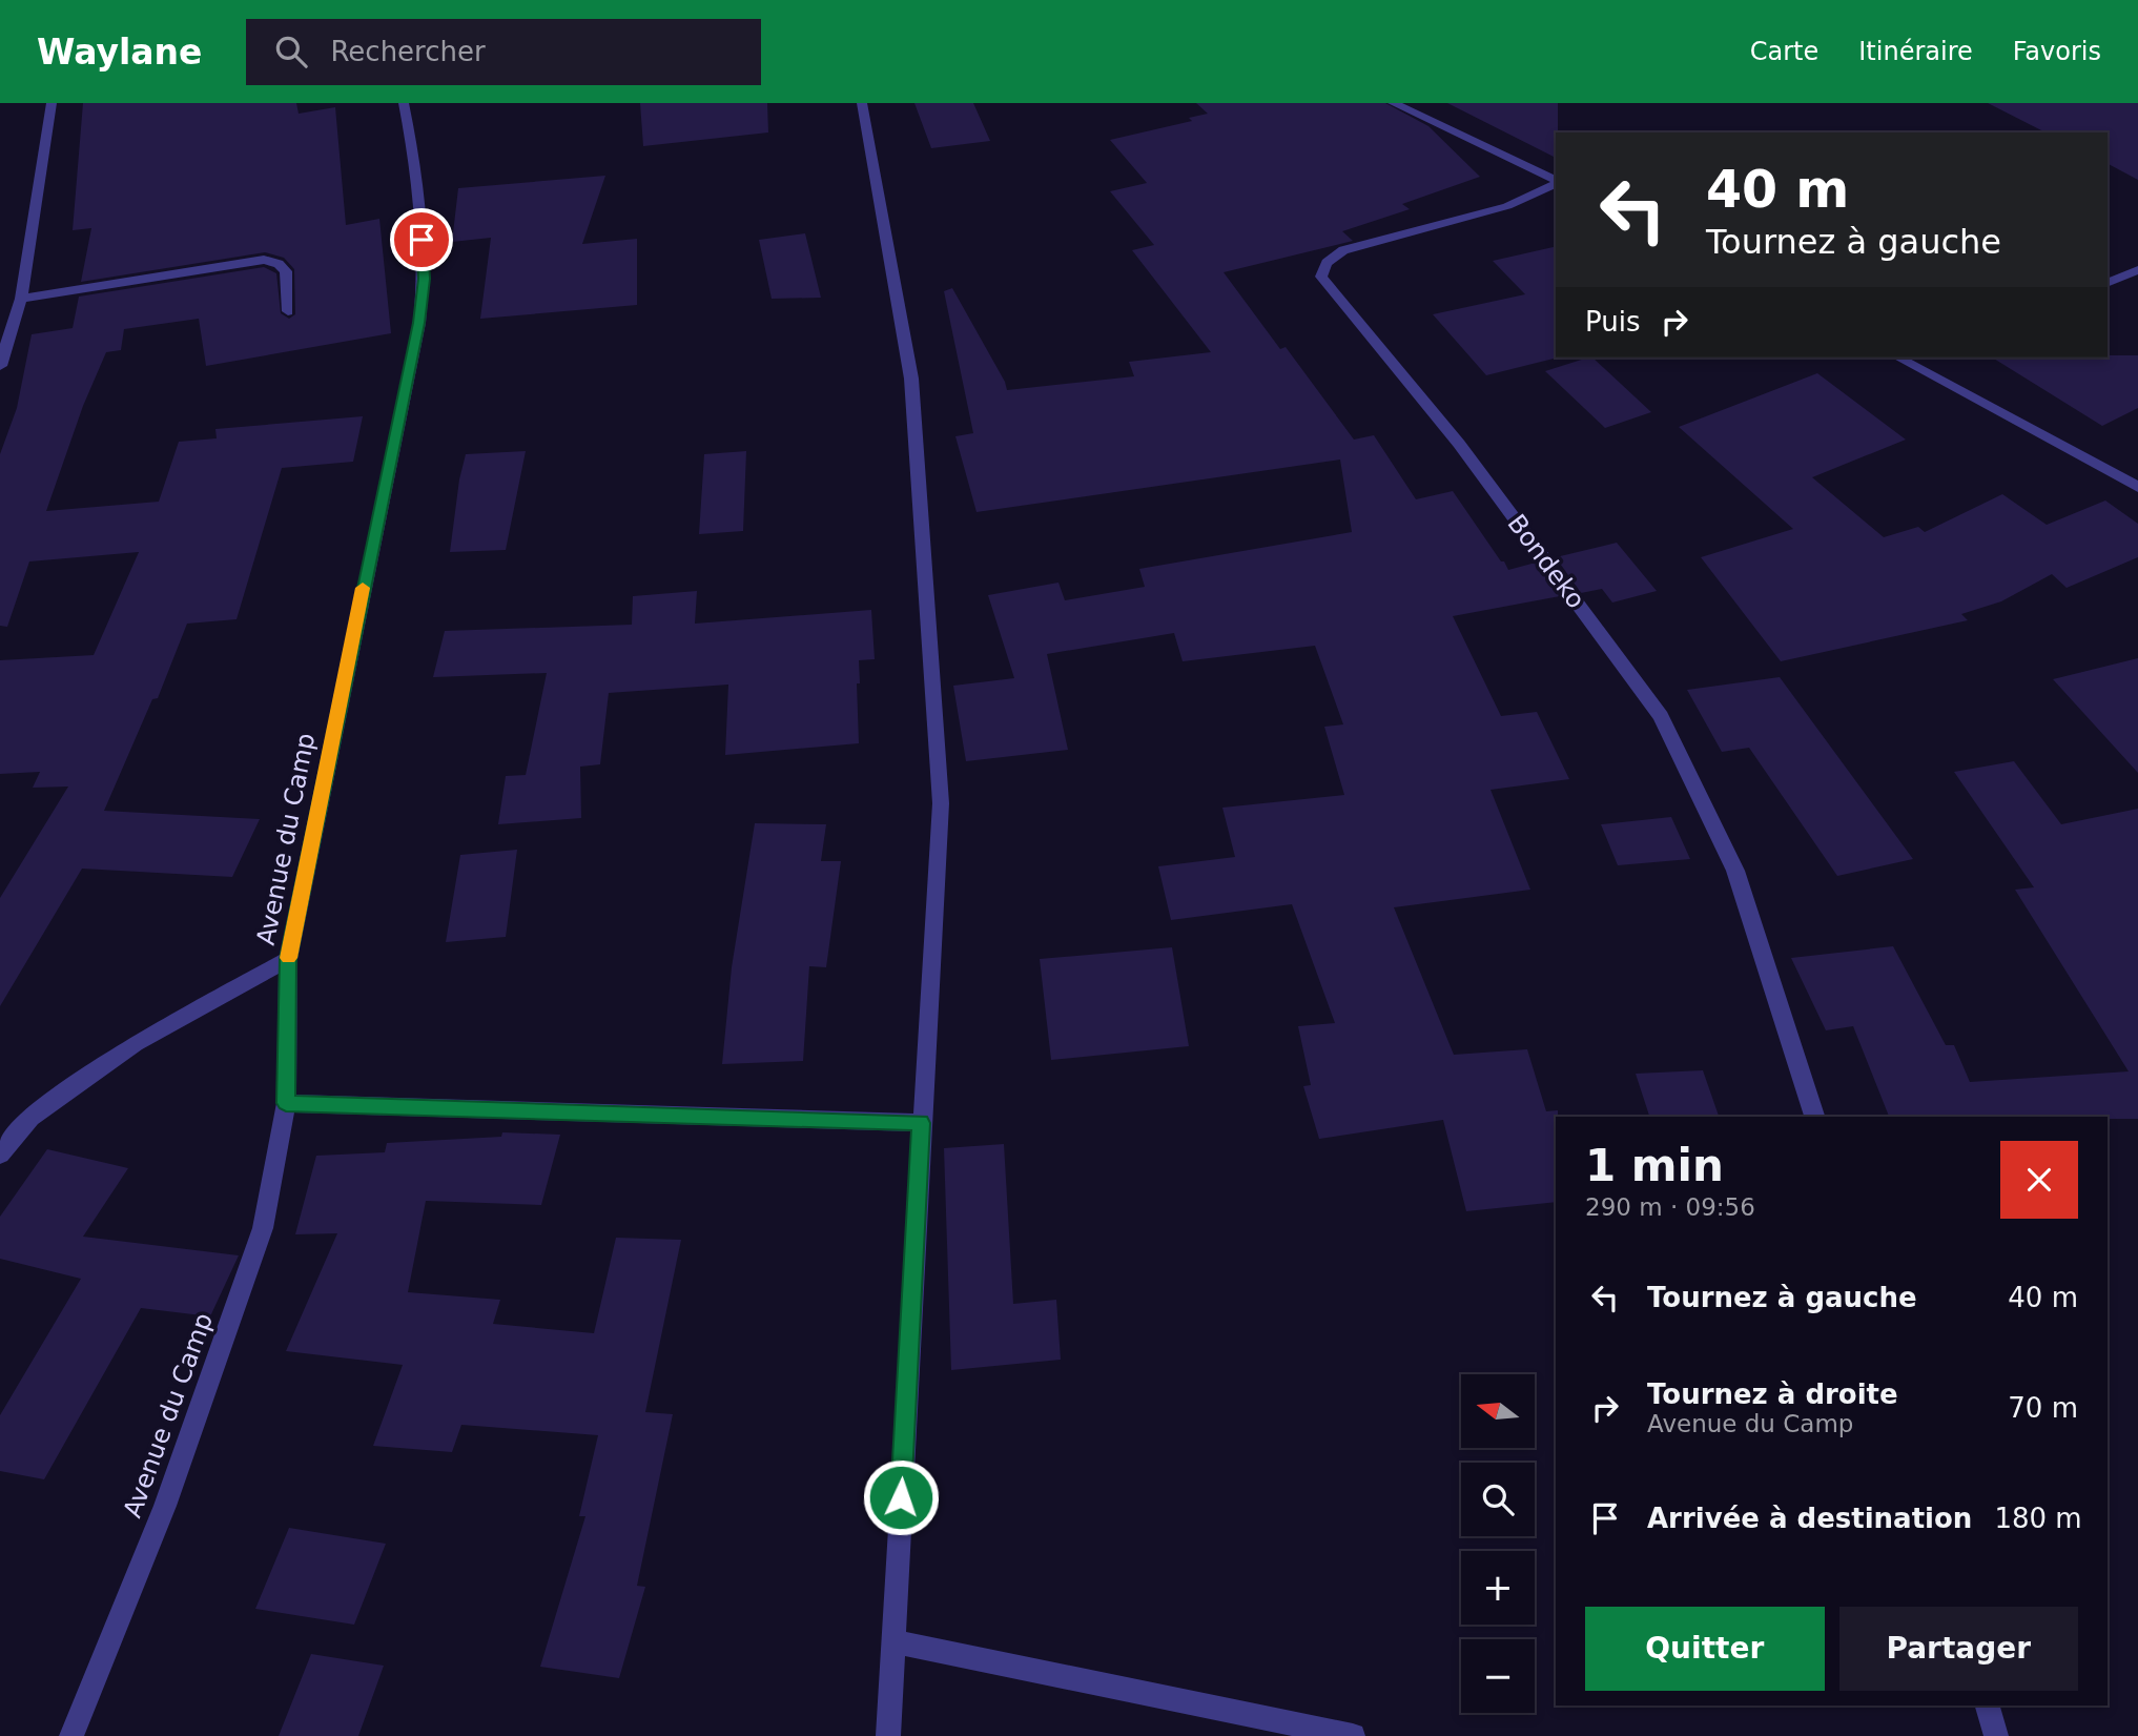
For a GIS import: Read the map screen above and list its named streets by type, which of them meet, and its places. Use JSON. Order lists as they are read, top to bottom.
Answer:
{
  "streets": {
    "street": ["Bondeko", "Avenue du Camp"]
  },
  "north": "left",
  "page": {
    "header": "Waylane",
    "search": "Rechercher",
    "nav": ["Carte", "Itinéraire", "Favoris"],
    "turn": ["40 m", "Tournez à gauche"],
    "then": "Puis",
    "heading": ["1 min", "290 m · 09:56"],
    "list": [
      {
        "name": "Tournez à gauche",
        "value": "40 m"
      },
      {
        "name": "Tournez à droite",
        "note": "Avenue du Camp",
        "value": "70 m"
      },
      {
        "name": "Arrivée à destination",
        "value": "180 m"
      }
    ],
    "map_buttons": ["+", "−"],
    "buttons": ["Quitter", "Partager"]
  }
}
